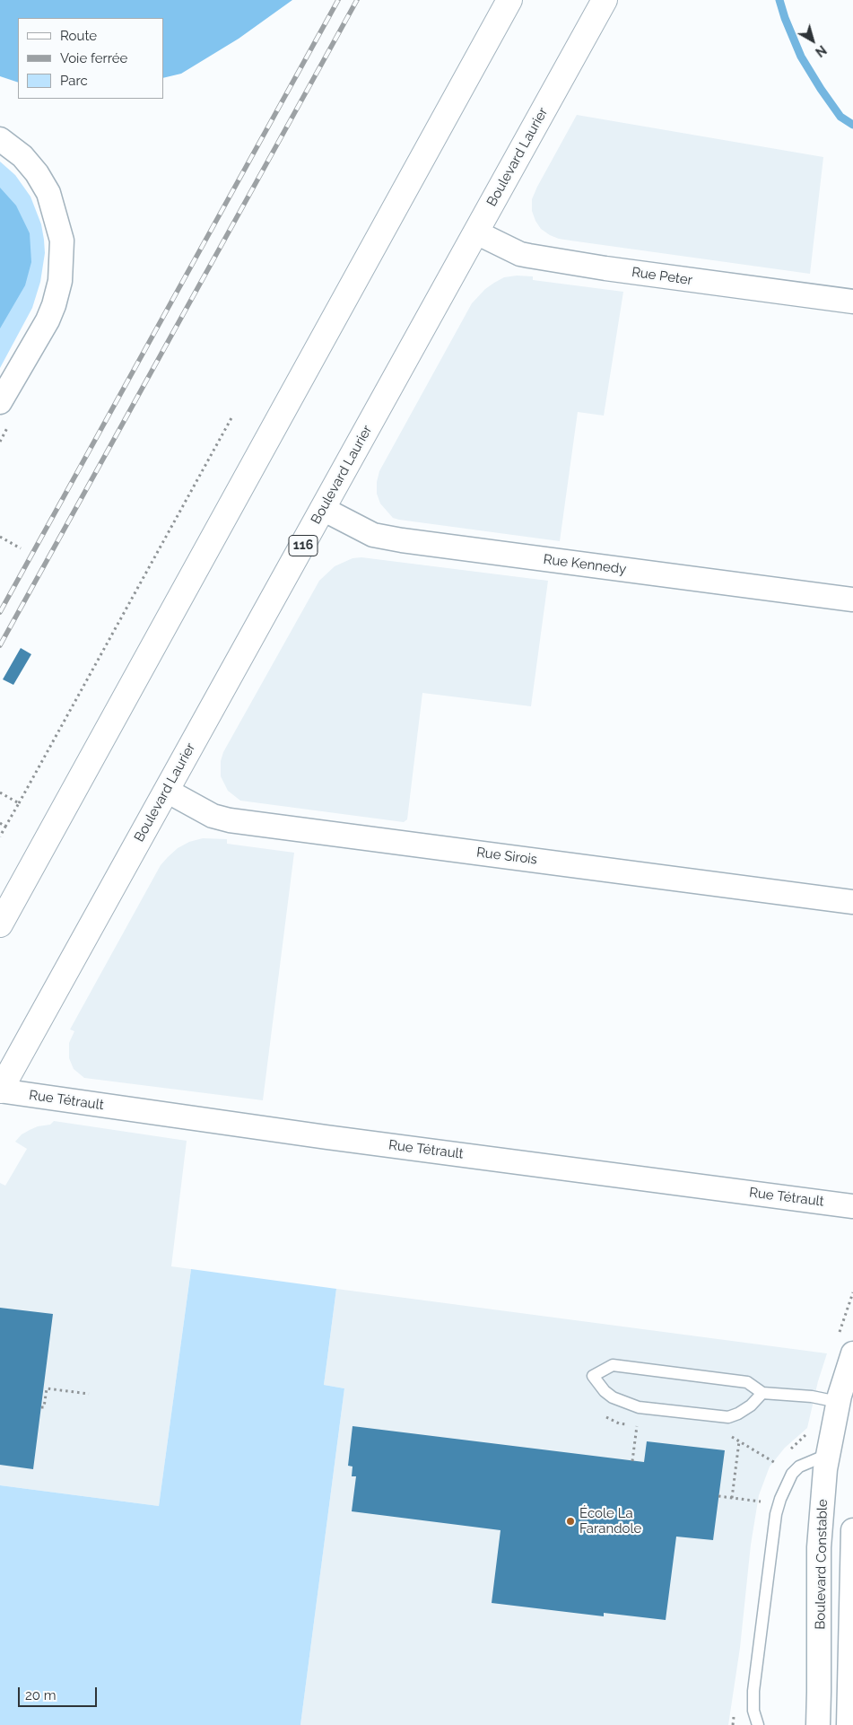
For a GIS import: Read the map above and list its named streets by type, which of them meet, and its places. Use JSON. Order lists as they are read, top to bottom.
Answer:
{
  "streets": {
    "main road": ["Boulevard Laurier", "116"],
    "street": [
      "Rue Peter",
      "Rue Kennedy",
      "Rue Sirois",
      "Rue Tétrault",
      "Boulevard Constable"
    ]
  },
  "crossings": [
    ["Boulevard Laurier", "Rue Peter"],
    ["Boulevard Laurier", "Rue Kennedy"],
    ["Boulevard Laurier", "Rue Sirois"],
    ["Boulevard Laurier", "Rue Tétrault"]
  ],
  "places": ["École La Farandole"],
  "legend": ["Route", "Voie ferrée", "Parc"],
  "scale_bar": "20 m",
  "north": "bottom right"
}
